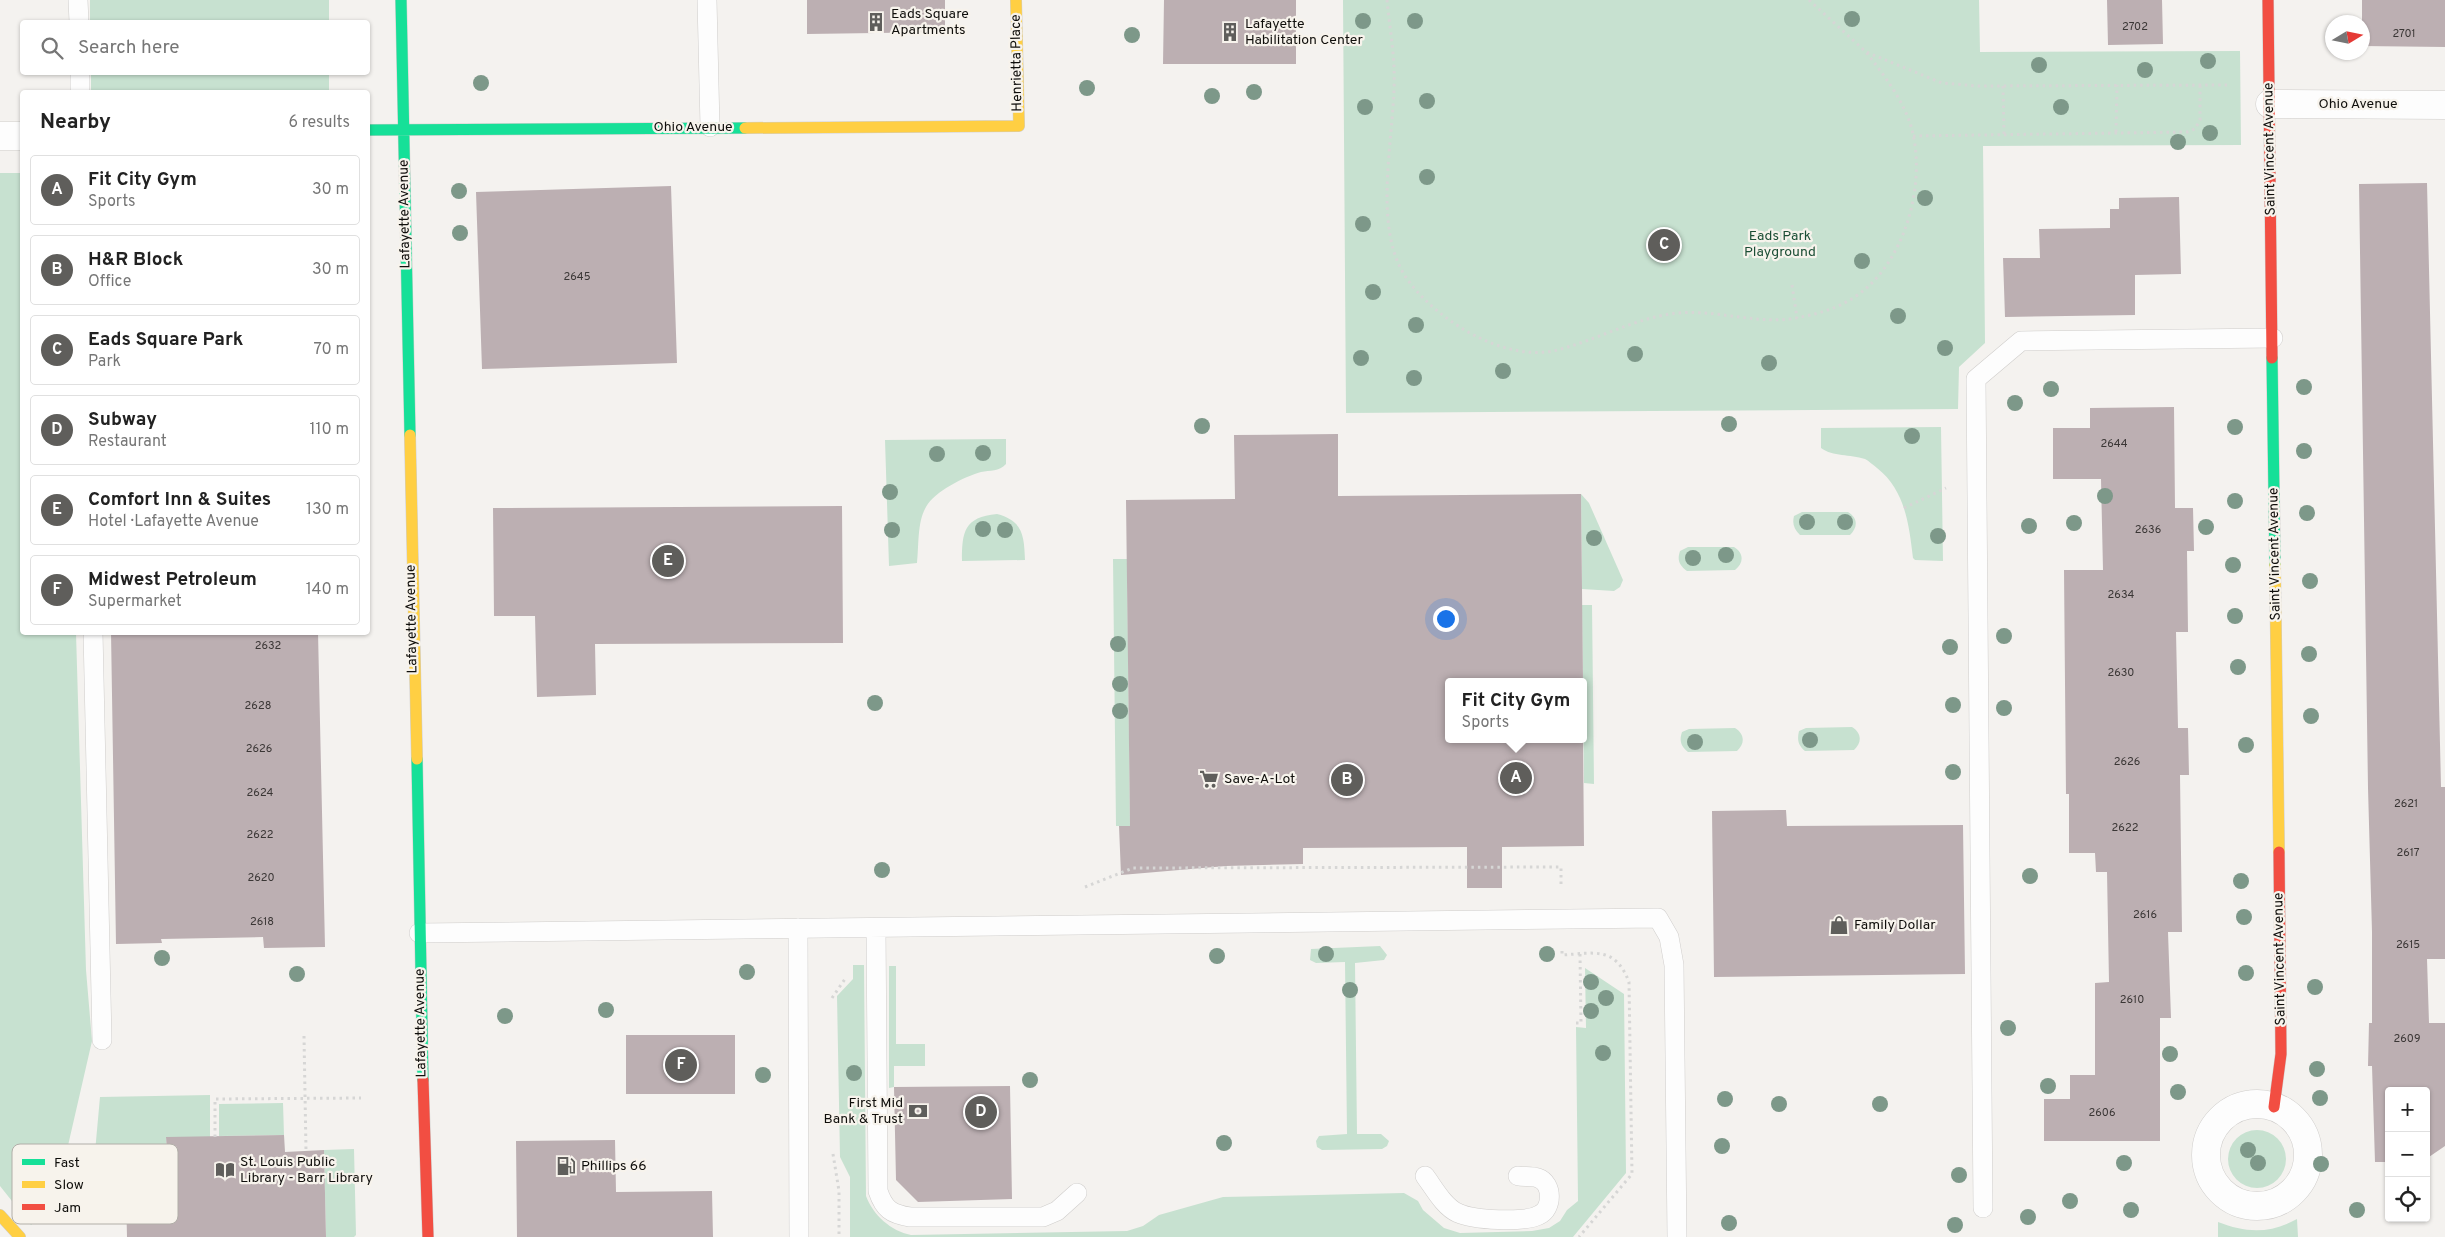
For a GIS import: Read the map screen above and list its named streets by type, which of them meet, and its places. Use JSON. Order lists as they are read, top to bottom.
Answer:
{
  "streets": {
    "main road": [
      "Henrietta Place",
      "Ohio Avenue",
      "Saint Vincent Avenue",
      "Lafayette Avenue"
    ]
  },
  "crossings": [
    ["Henrietta Place", "Ohio Avenue"],
    ["Ohio Avenue", "Saint Vincent Avenue"],
    ["Ohio Avenue", "Lafayette Avenue"]
  ],
  "parks": ["Eads Park Playground"],
  "places": {
    "building": ["Eads Square Apartments", "Lafayette Habilitation Center"],
    "supermarket": ["Save-A-Lot"],
    "shop": ["Family Dollar"],
    "bank": ["First Mid Bank & Trust"],
    "fuel station": ["Phillips 66"],
    "library": ["St. Louis Public Library - Barr Library"]
  },
  "house_numbers": [
    "2702",
    "2701",
    "2645",
    "2644",
    "2636",
    "2634",
    "2632",
    "2630",
    "2628",
    "2626",
    "2626",
    "2624",
    "2621",
    "2622",
    "2622",
    "2617",
    "2620",
    "2616",
    "2618",
    "2615",
    "2610",
    "2609",
    "2606"
  ],
  "legend": ["Fast", "Slow", "Jam"],
  "north": "right",
  "page": {
    "search": "Search here",
    "heading": ["Nearby", "6 results"],
    "list": [
      {
        "mark": "A",
        "name": "Fit City Gym",
        "note": "Sports",
        "value": "30 m"
      },
      {
        "mark": "B",
        "name": "H&R Block",
        "note": "Office",
        "value": "30 m"
      },
      {
        "mark": "C",
        "name": "Eads Square Park",
        "note": "Park",
        "value": "70 m"
      },
      {
        "mark": "D",
        "name": "Subway",
        "note": "Restaurant",
        "value": "110 m"
      },
      {
        "mark": "E",
        "name": "Comfort Inn & Suites",
        "note": "Hotel · Lafayette Avenue",
        "value": "130 m"
      },
      {
        "mark": "F",
        "name": "Midwest Petroleum",
        "note": "Supermarket",
        "value": "140 m"
      }
    ],
    "pins": [
      "C",
      "E",
      "A",
      "B",
      "F",
      "D"
    ],
    "popup": ["Fit City Gym", "Sports"],
    "map_buttons": ["+", "−"]
  }
}
